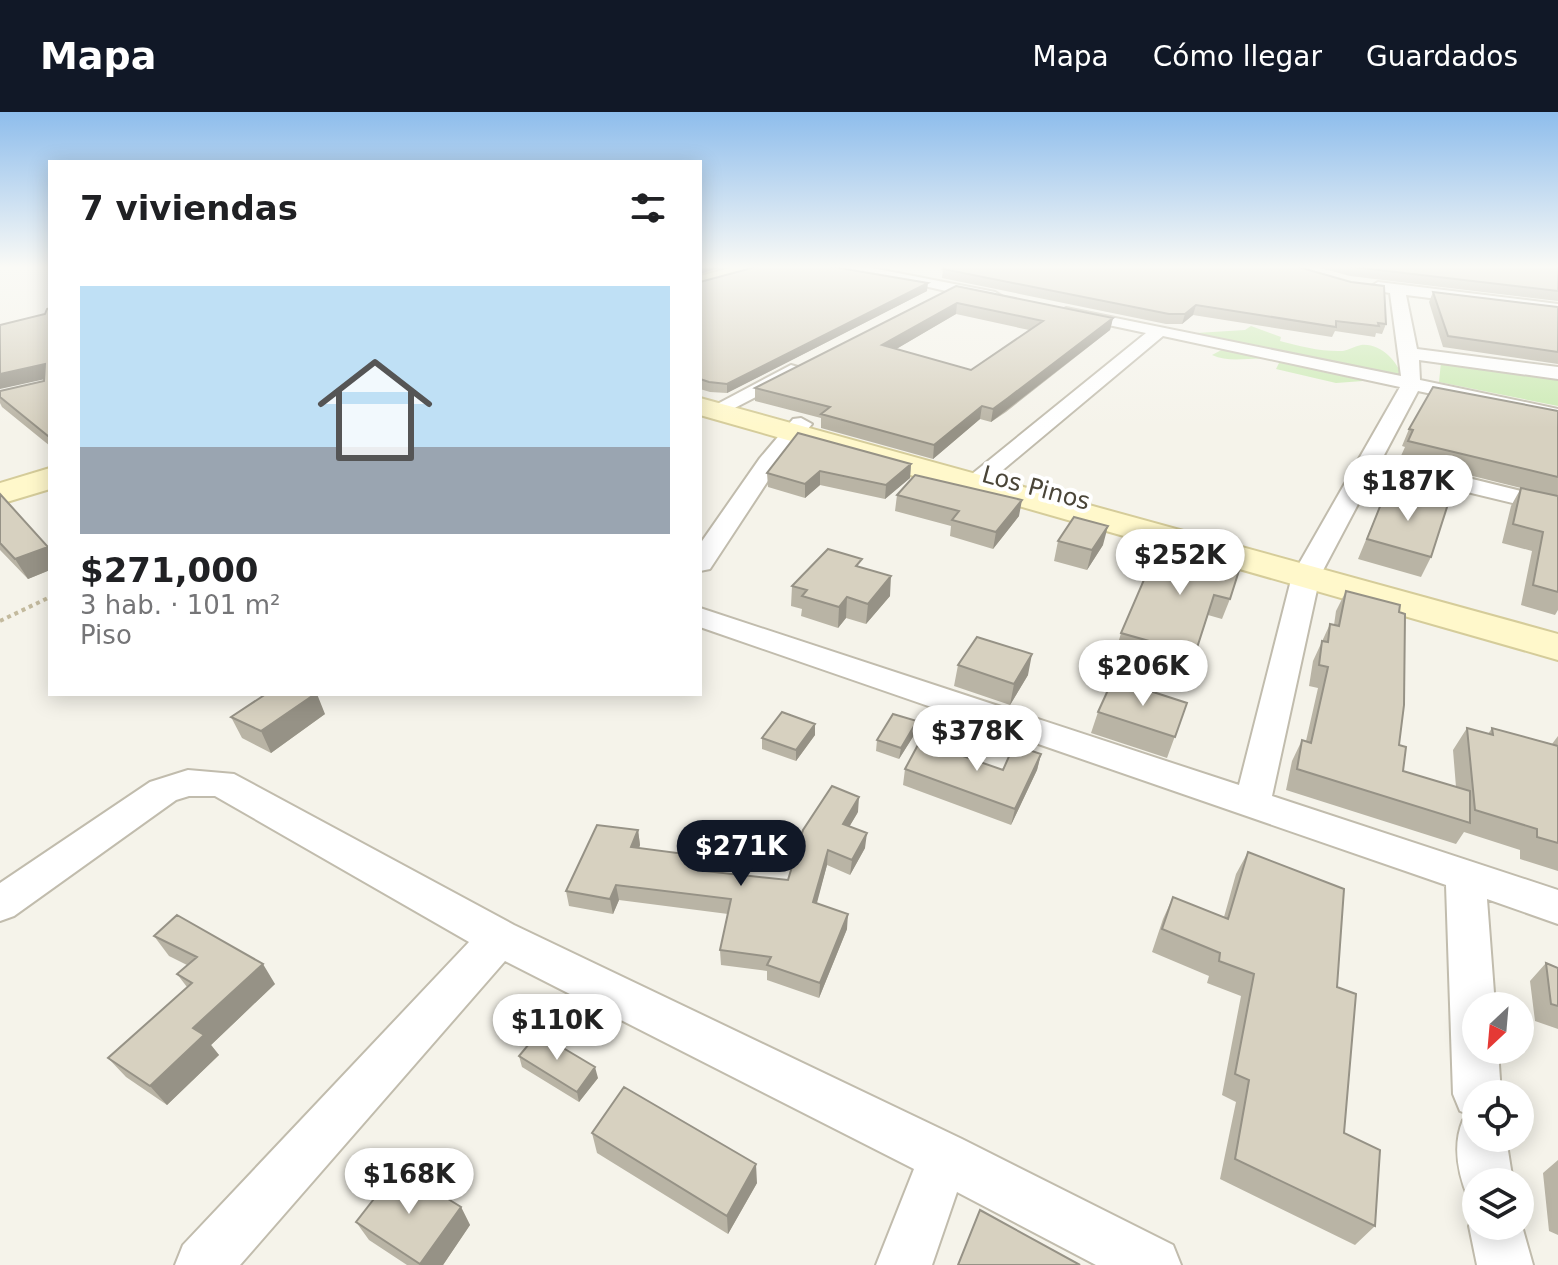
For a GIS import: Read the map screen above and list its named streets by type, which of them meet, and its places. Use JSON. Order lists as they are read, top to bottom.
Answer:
{
  "streets": {
    "street": ["Los Pinos"]
  },
  "north": "bottom left",
  "page": {
    "header": "Mapa",
    "nav": ["Mapa", "Cómo llegar", "Guardados"],
    "heading": "7 viviendas",
    "list": [
      {
        "name": "$271,000",
        "note": "3 hab. · 101 m² · Piso"
      }
    ],
    "price": [
      "$187K",
      "$252K",
      "$206K",
      "$378K",
      "$271K",
      "$110K",
      "$168K"
    ]
  }
}
